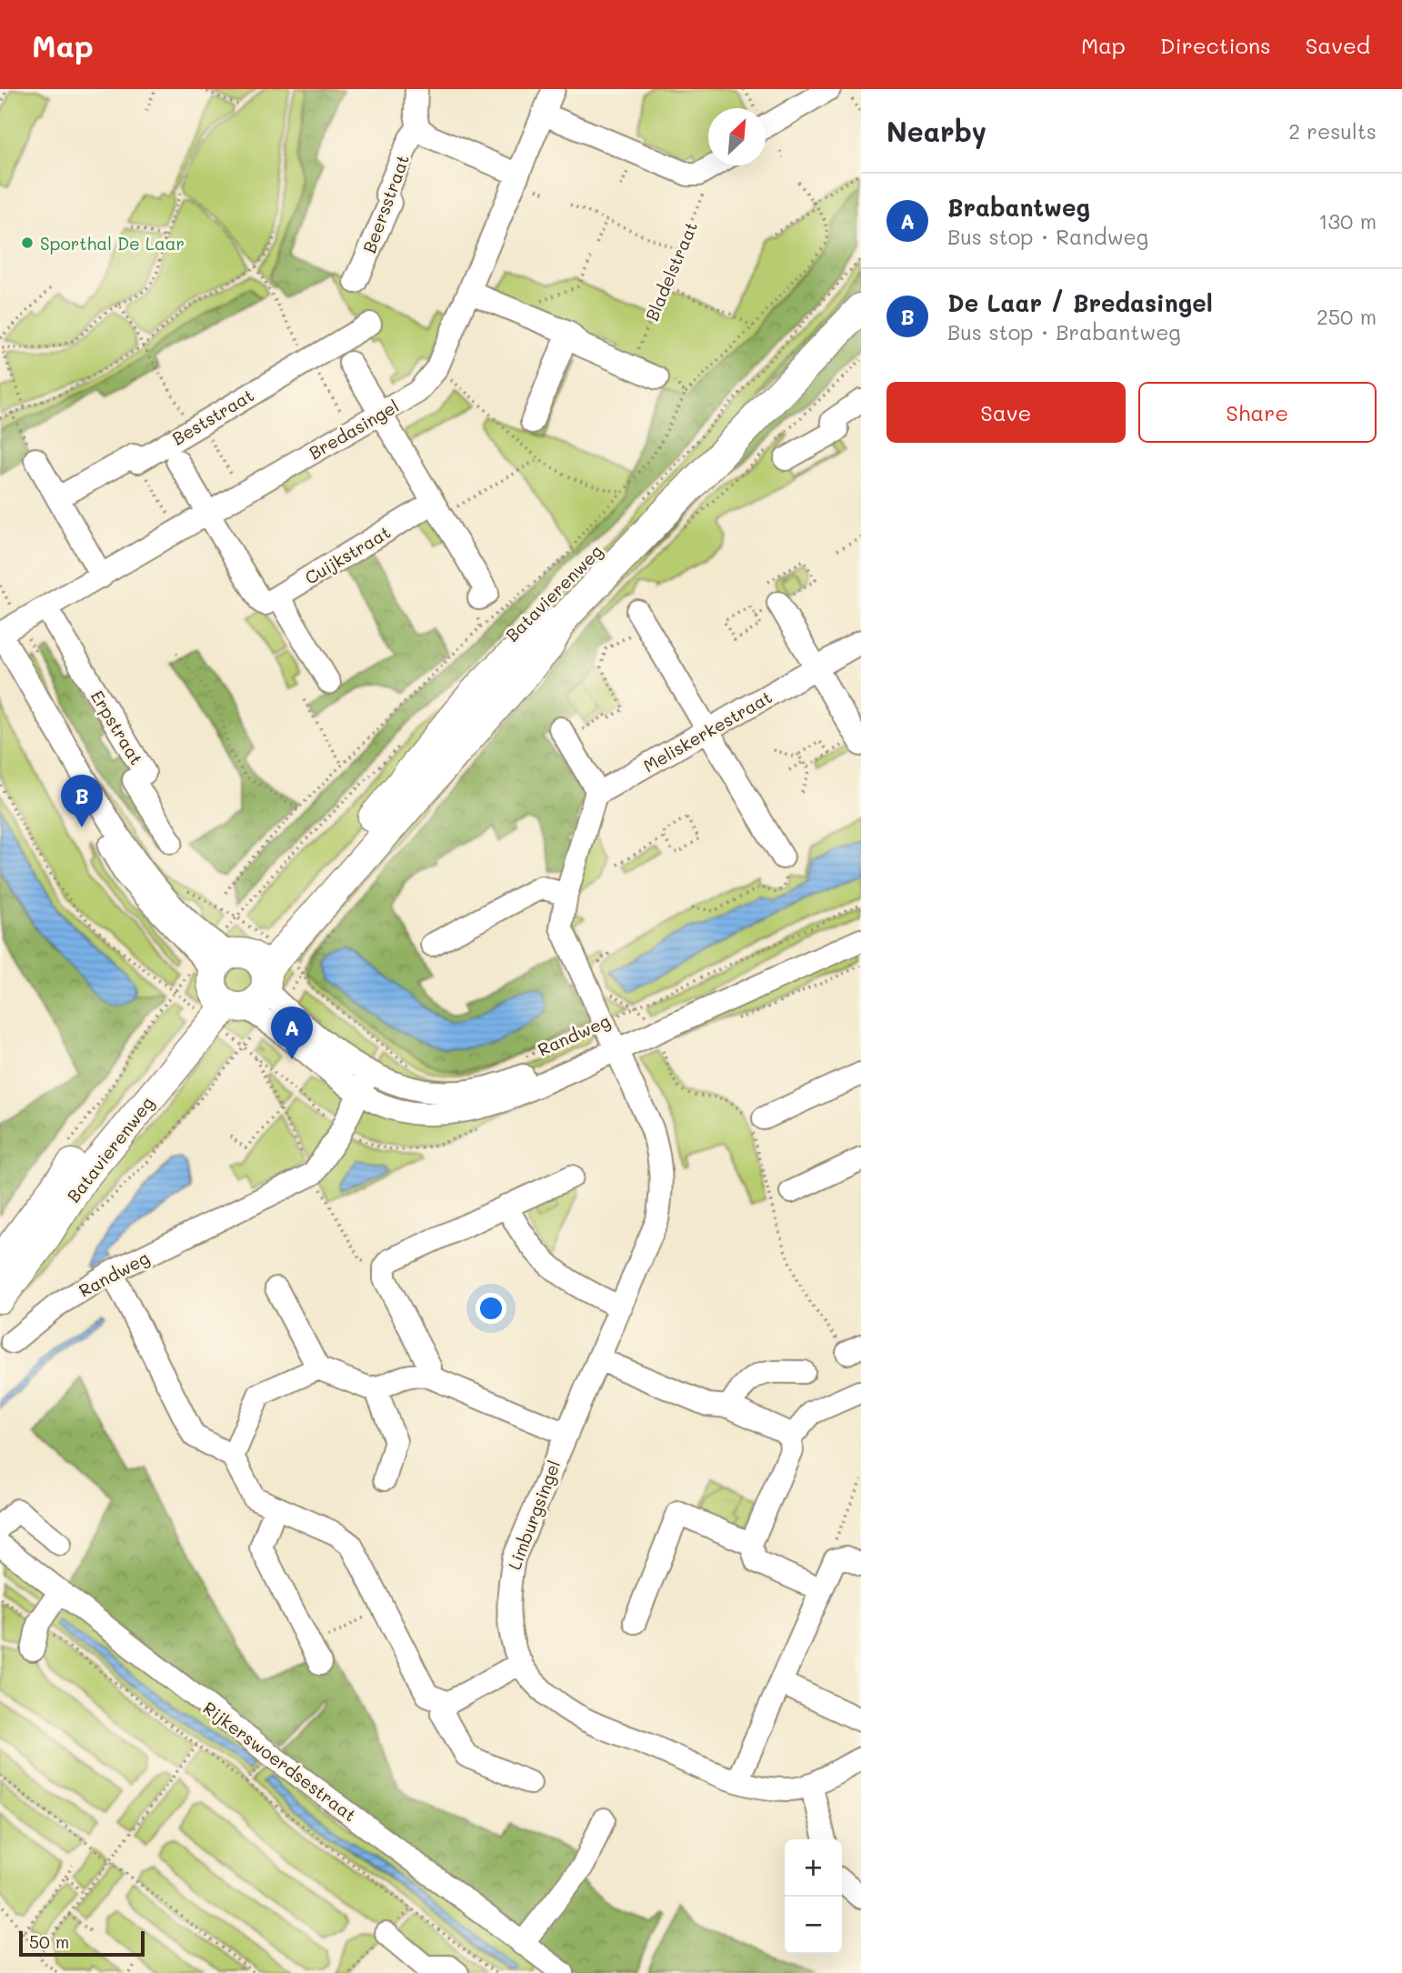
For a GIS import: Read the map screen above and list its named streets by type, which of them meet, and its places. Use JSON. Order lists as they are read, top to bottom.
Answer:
{
  "streets": {
    "main road": ["Batavierenweg"],
    "street": [
      "Beersstraat",
      "Beststraat",
      "Bredasingel",
      "Cuijkstraat",
      "Erpstraat",
      "Meliskerkestraat",
      "Randweg",
      "Limburgsingel",
      "Rijkerswoerdsestraat"
    ],
    "path": ["Bladelstraat"]
  },
  "crossings": [
    ["Beststraat", "Bredasingel"],
    ["Beststraat", "Cuijkstraat"],
    ["Bredasingel", "Erpstraat"],
    ["Batavierenweg", "Randweg"],
    ["Randweg", "Limburgsingel"]
  ],
  "places": ["Sporthal De Laar"],
  "scale_bar": "50 m",
  "north": "top right",
  "page": {
    "header": "Map",
    "nav": ["Map", "Directions", "Saved"],
    "heading": ["Nearby", "2 results"],
    "list": [
      {
        "mark": "A",
        "name": "Brabantweg",
        "note": "Bus stop · Randweg",
        "value": "130 m"
      },
      {
        "mark": "B",
        "name": "De Laar / Bredasingel",
        "note": "Bus stop · Brabantweg",
        "value": "250 m"
      }
    ],
    "buttons": ["Save", "Share"],
    "pins": ["B", "A"],
    "map_buttons": ["+", "−"],
    "scale": "50 m"
  }
}
